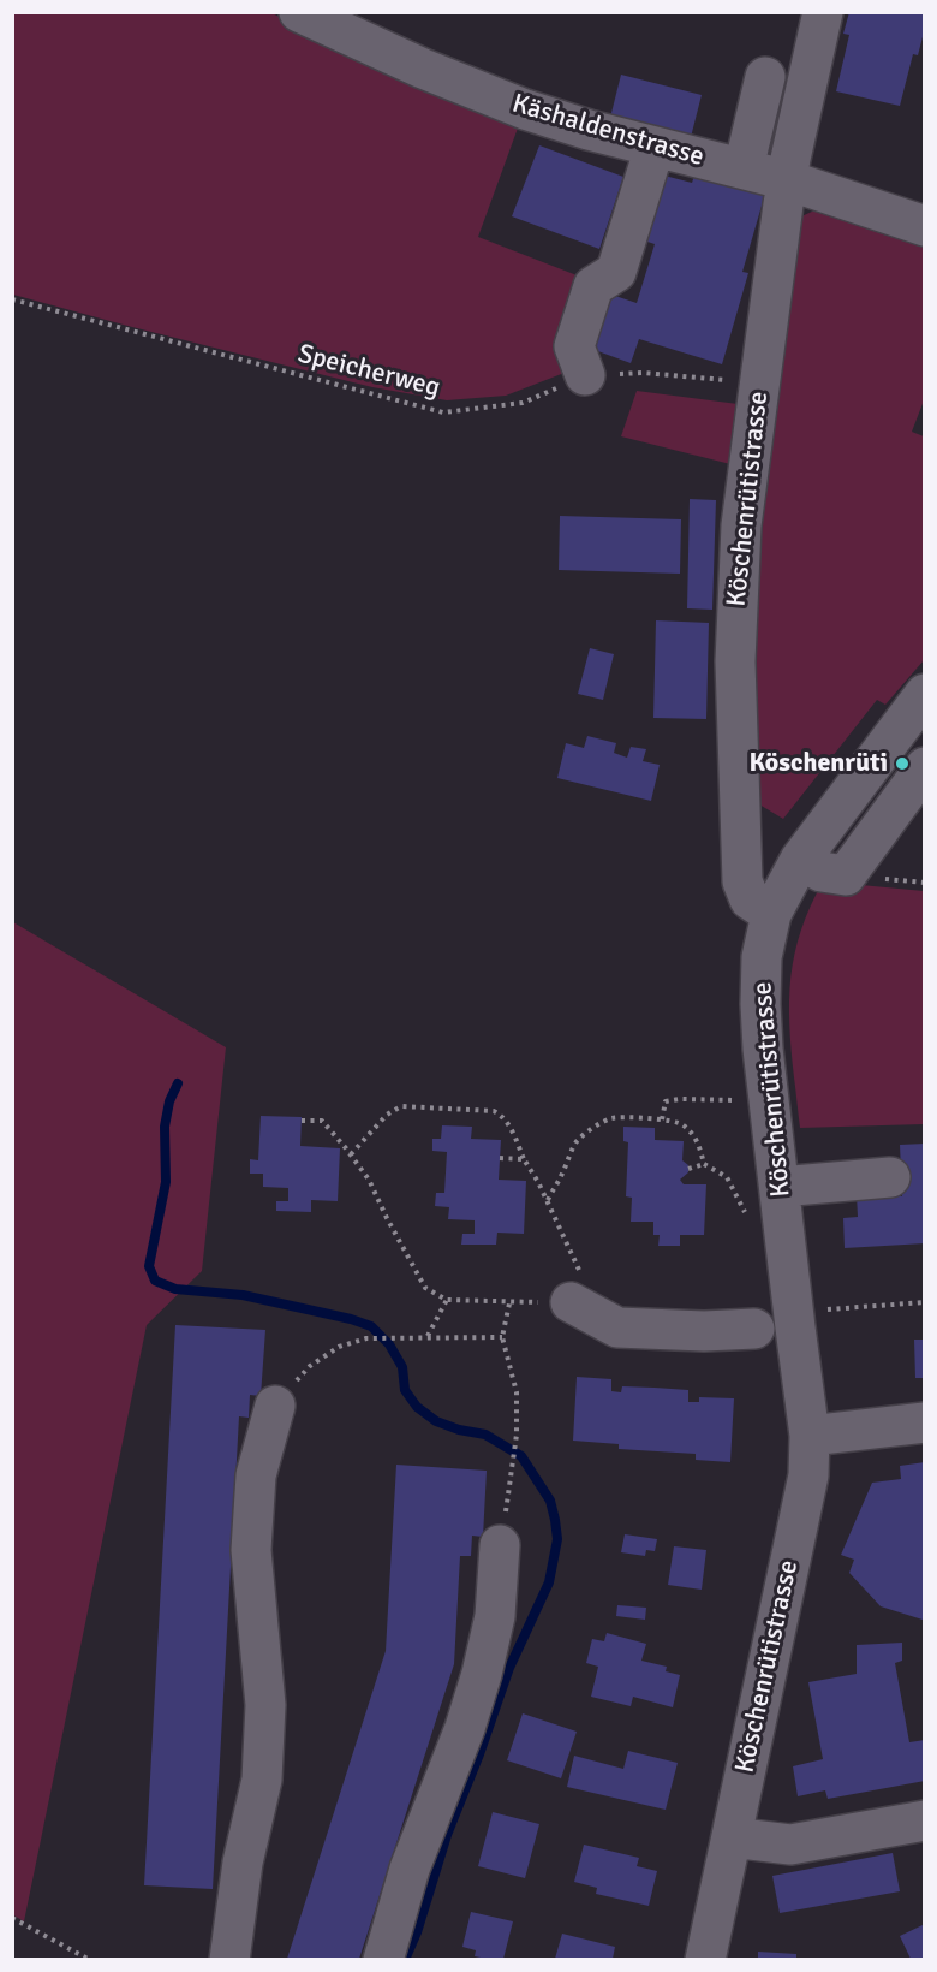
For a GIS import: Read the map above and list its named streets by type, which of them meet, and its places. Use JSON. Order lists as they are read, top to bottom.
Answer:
{
  "streets": {
    "street": ["Käshaldenstrasse", "Köschenrütistrasse"],
    "path": ["Speicherweg"]
  },
  "crossings": [
    ["Käshaldenstrasse", "Köschenrütistrasse"],
    ["Speicherweg", "Köschenrütistrasse"]
  ],
  "places": ["Köschenrüti"]
}
